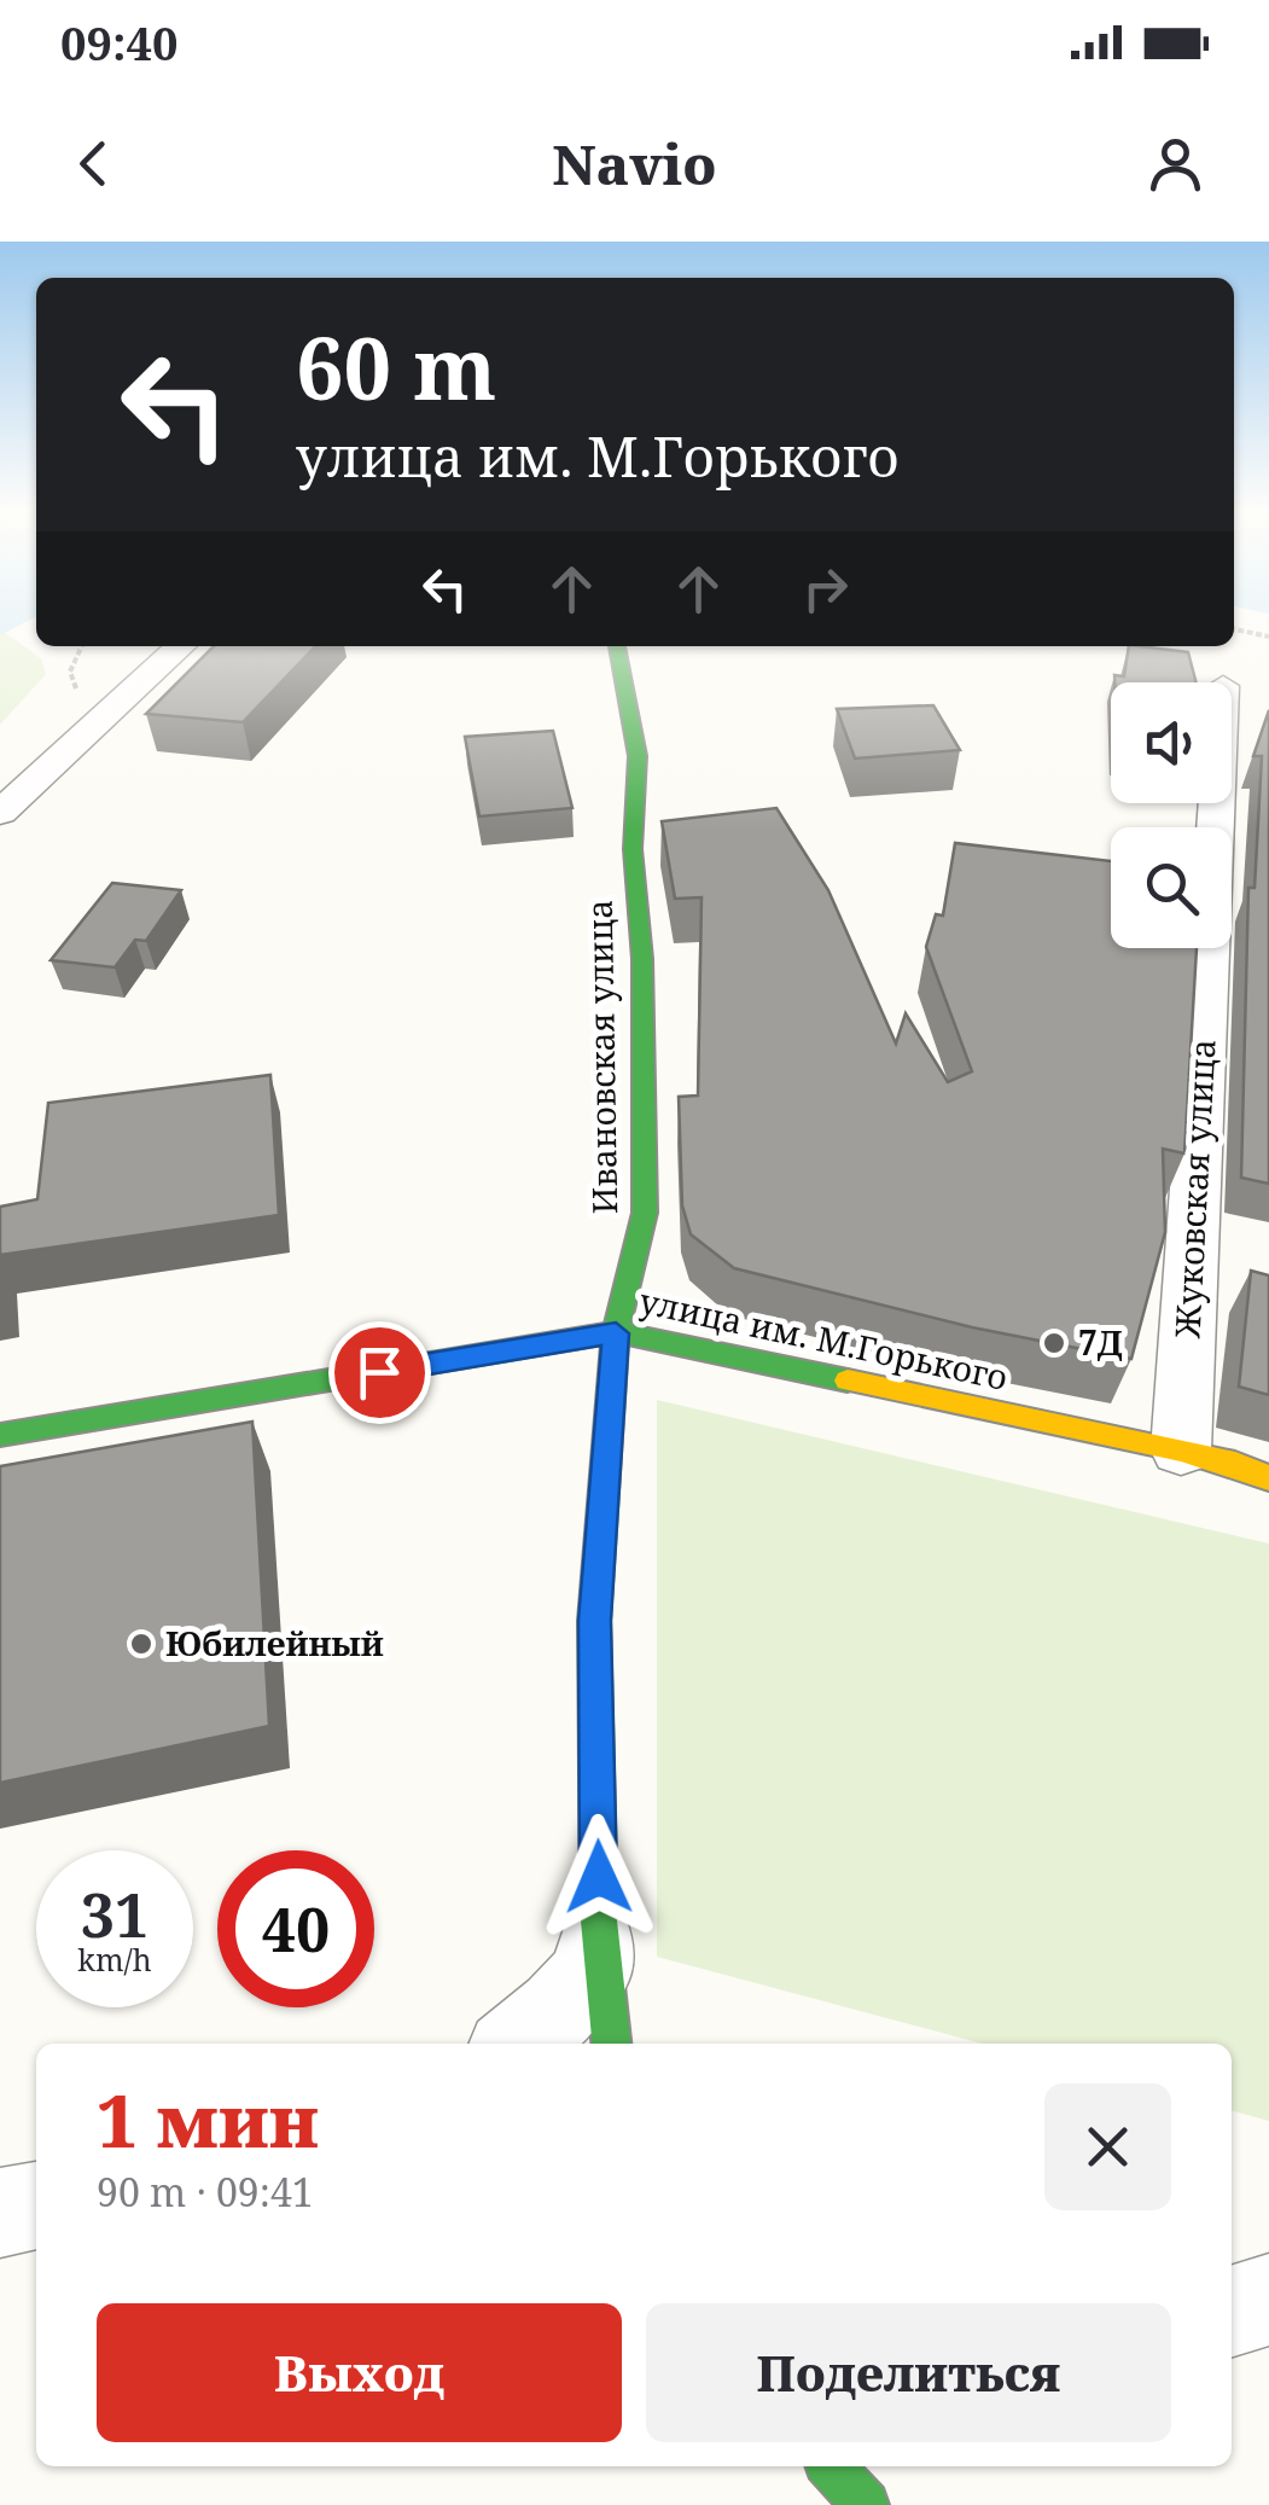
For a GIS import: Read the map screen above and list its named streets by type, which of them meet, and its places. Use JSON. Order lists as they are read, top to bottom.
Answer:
{
  "streets": {
    "main road": ["Ивановская улица", "улица им. М.Горького"],
    "street": ["Жуковская улица"]
  },
  "crossings": [
    ["Ивановская улица", "улица им. М.Горького"],
    ["Жуковская улица", "улица им. М.Горького"]
  ],
  "places": ["7Д", "Юбилейный"],
  "page": {
    "status": "09:40",
    "header": "Navio",
    "turn": ["60 m", "улица им. М.Горького"],
    "speed": "31 km/h",
    "limit": "40",
    "heading": ["1 мин", "90 m · 09:41"],
    "buttons": ["Выход", "Поделиться"]
  }
}
